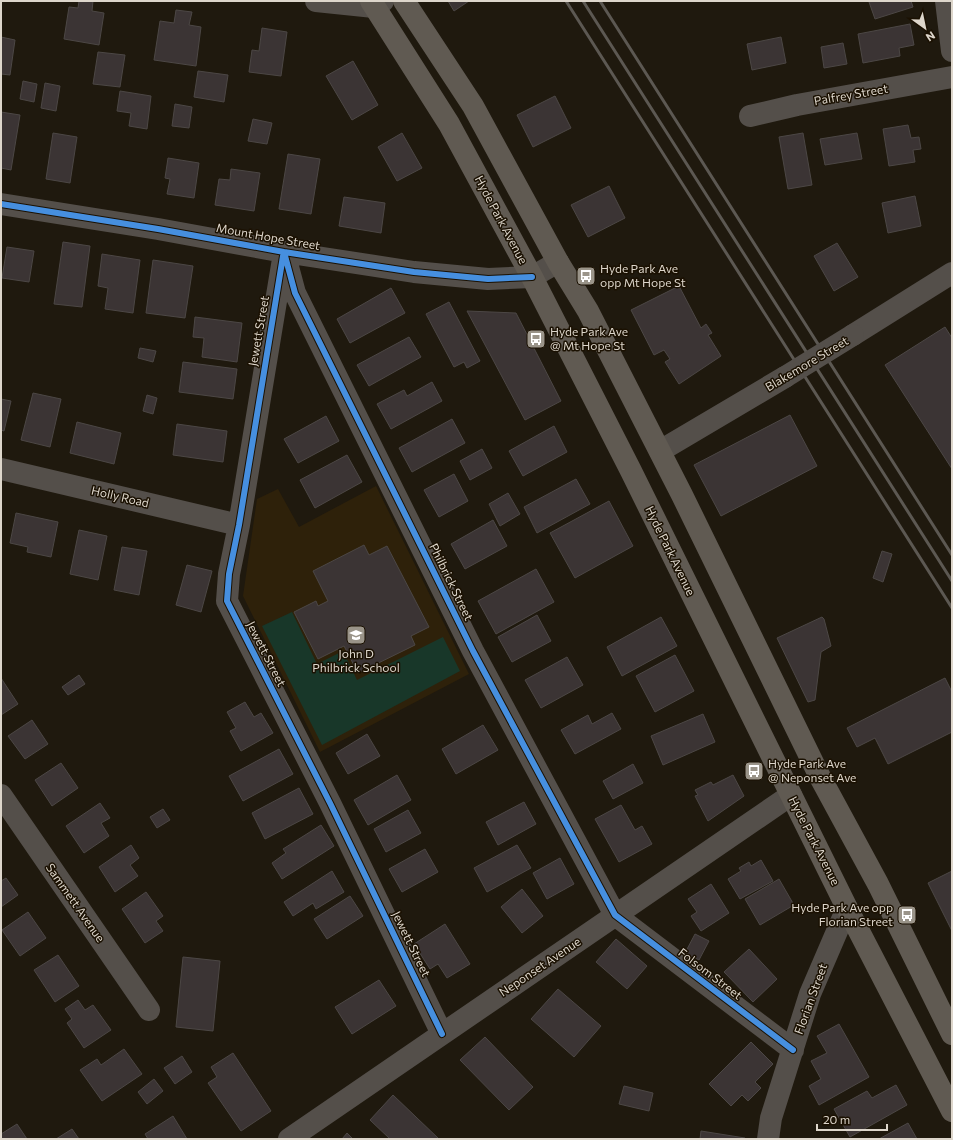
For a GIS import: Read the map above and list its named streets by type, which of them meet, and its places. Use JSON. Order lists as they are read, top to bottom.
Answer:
{
  "streets": {
    "main road": ["Hyde Park Avenue"],
    "street": [
      "Palfrey Street",
      "Mount Hope Street",
      "Jewett Street",
      "Blakemore Street",
      "Holly Road",
      "Philbrick Street",
      "Sammett Avenue",
      "Neponset Avenue",
      "Folsom Street",
      "Florian Street"
    ]
  },
  "crossings": [
    ["Hyde Park Avenue", "Mount Hope Street"],
    ["Hyde Park Avenue", "Neponset Avenue"],
    ["Hyde Park Avenue", "Florian Street"],
    ["Mount Hope Street", "Jewett Street"],
    ["Mount Hope Street", "Philbrick Street"],
    ["Jewett Street", "Holly Road"],
    ["Jewett Street", "Philbrick Street"],
    ["Jewett Street", "Neponset Avenue"],
    ["Philbrick Street", "Neponset Avenue"],
    ["Philbrick Street", "Folsom Street"],
    ["Neponset Avenue", "Folsom Street"],
    ["Folsom Street", "Florian Street"]
  ],
  "places": {
    "bus stop": [
      "Hyde Park Ave opp Mt Hope St",
      "Hyde Park Ave @ Mt Hope St",
      "Hyde Park Ave @ Neponset Ave",
      "Hyde Park Ave opp Florian Street"
    ],
    "school or university": ["John D Philbrick School"]
  },
  "scale_bar": "20 m",
  "north": "bottom right"
}
